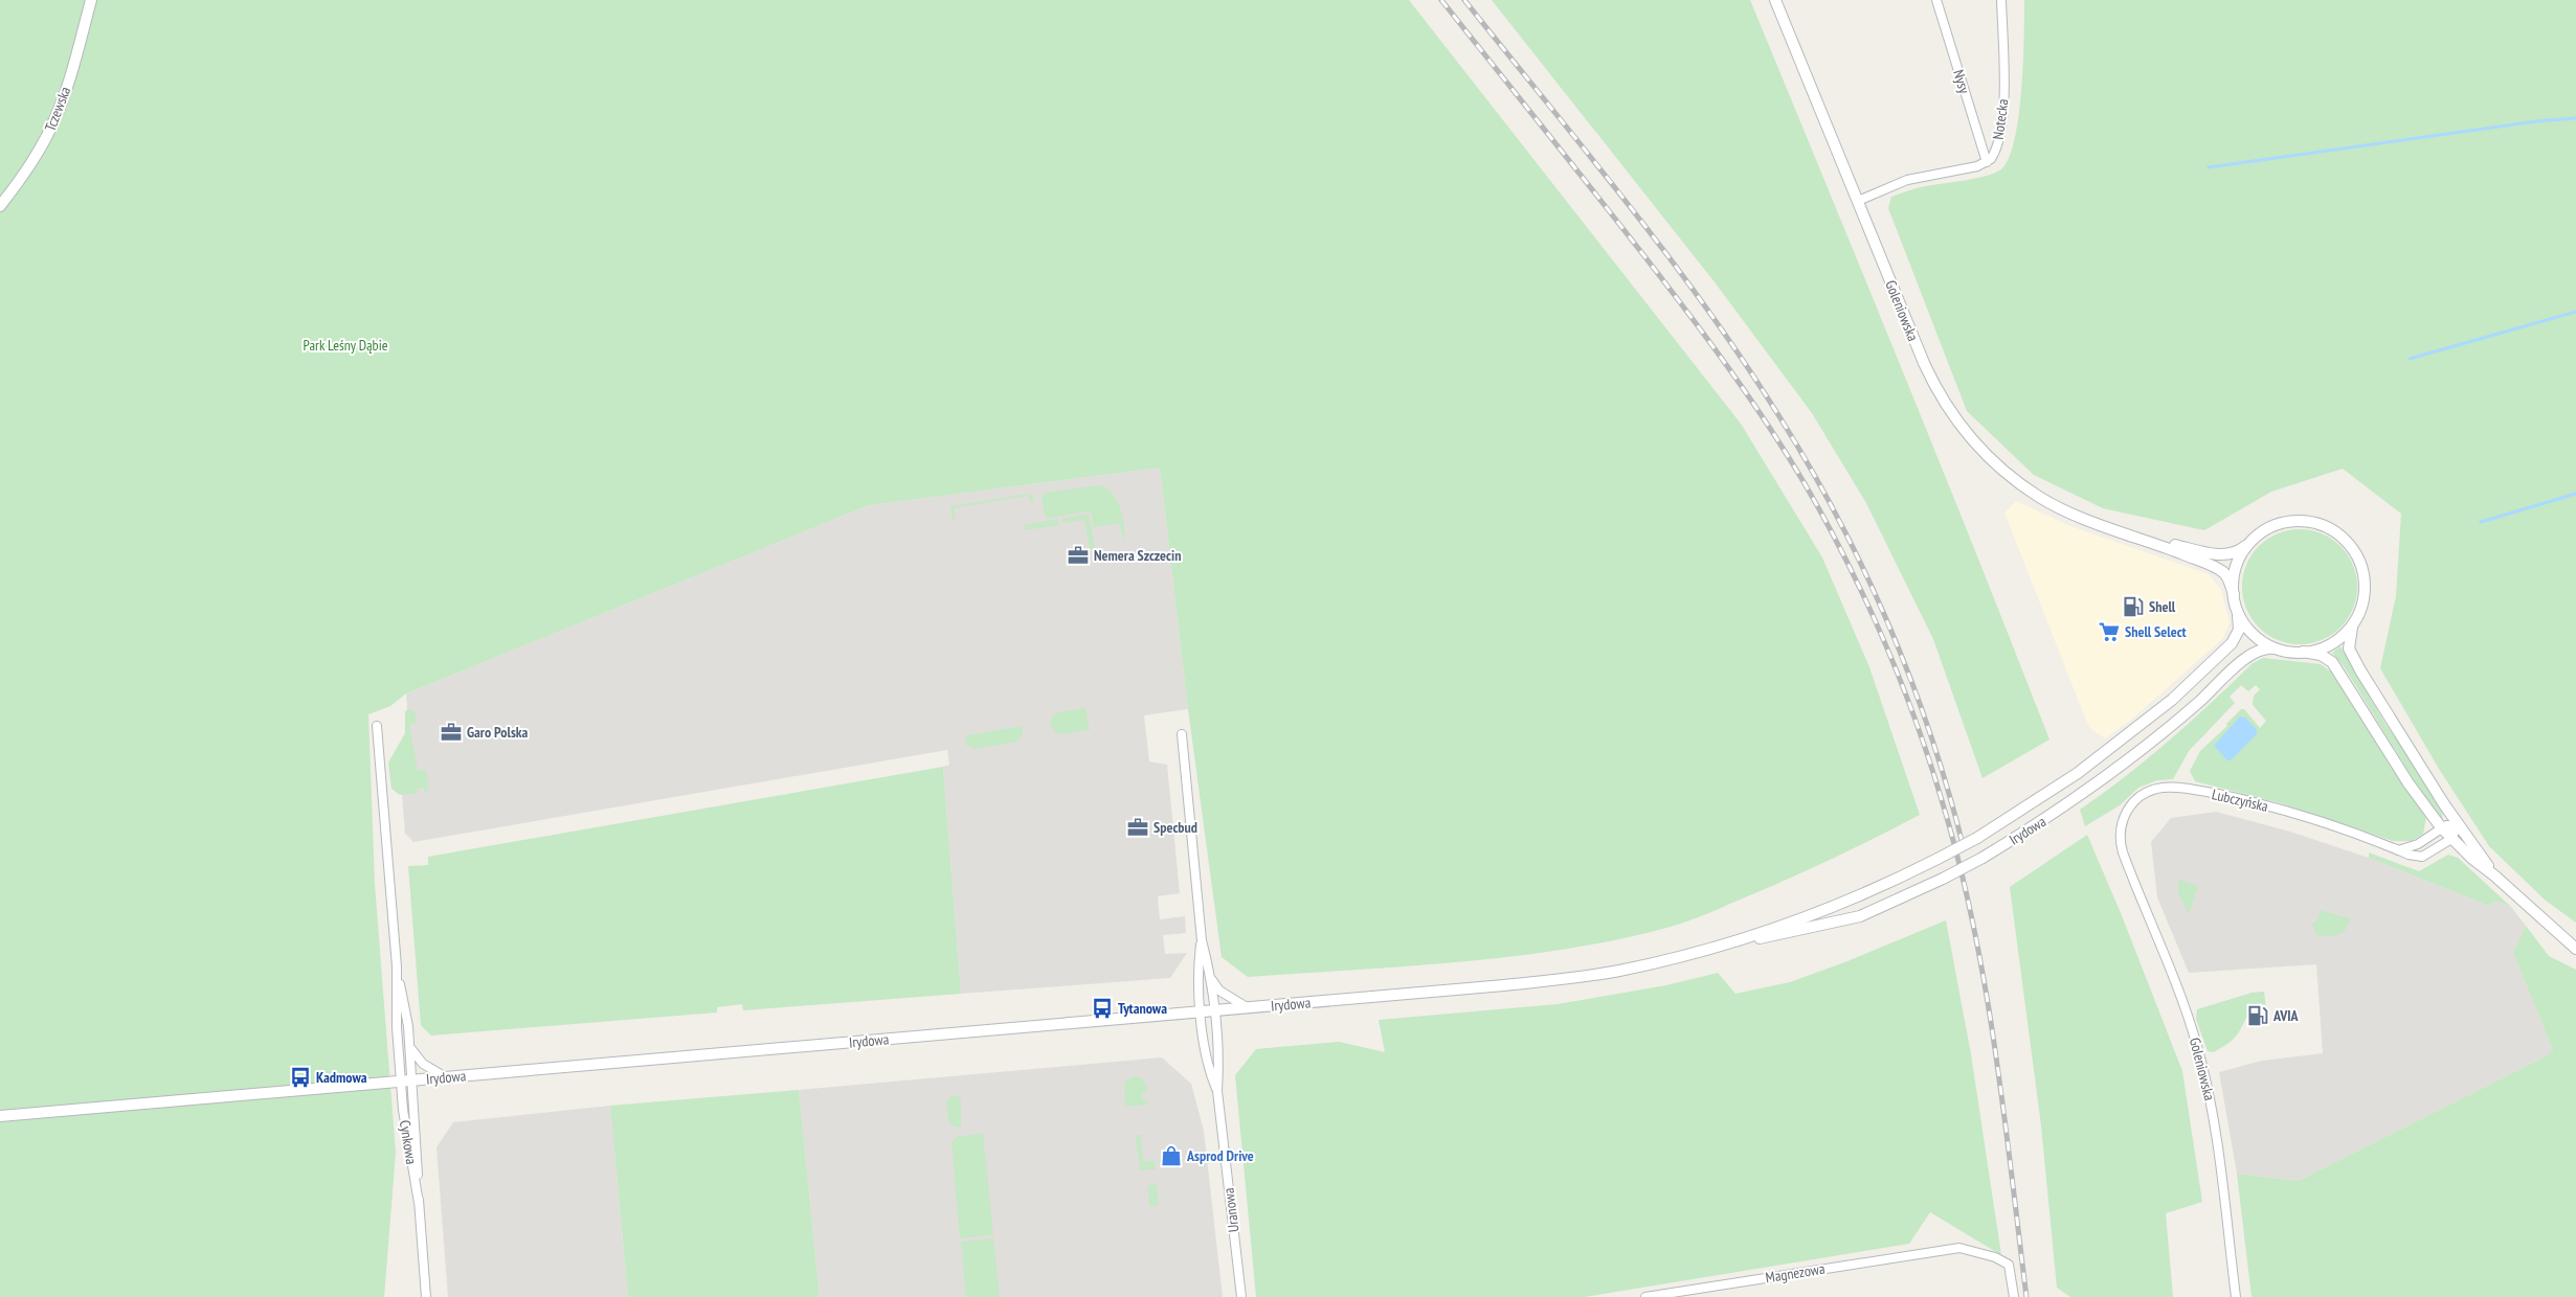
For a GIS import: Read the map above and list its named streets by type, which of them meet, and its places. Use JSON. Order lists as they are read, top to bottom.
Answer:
{
  "streets": {
    "street": [
      "Nysy",
      "Tczewska",
      "Notecka",
      "Goleniowska",
      "Lubczyńska",
      "Irydowa",
      "Cynkowa",
      "Uranowa",
      "Magnezowa"
    ]
  },
  "crossings": [
    ["Nysy", "Notecka"],
    ["Goleniowska", "Lubczyńska"],
    ["Goleniowska", "Irydowa"],
    ["Irydowa", "Cynkowa"],
    ["Irydowa", "Uranowa"]
  ],
  "parks": ["Park Leśny Dąbie"],
  "places": {
    "office": ["Nemera Szczecin", "Garo Polska", "Specbud"],
    "fuel station": ["Shell", "AVIA"],
    "supermarket": ["Shell Select"],
    "bus stop": ["Tytanowa", "Kadmowa"],
    "shop": ["Asprod Drive"]
  }
}
